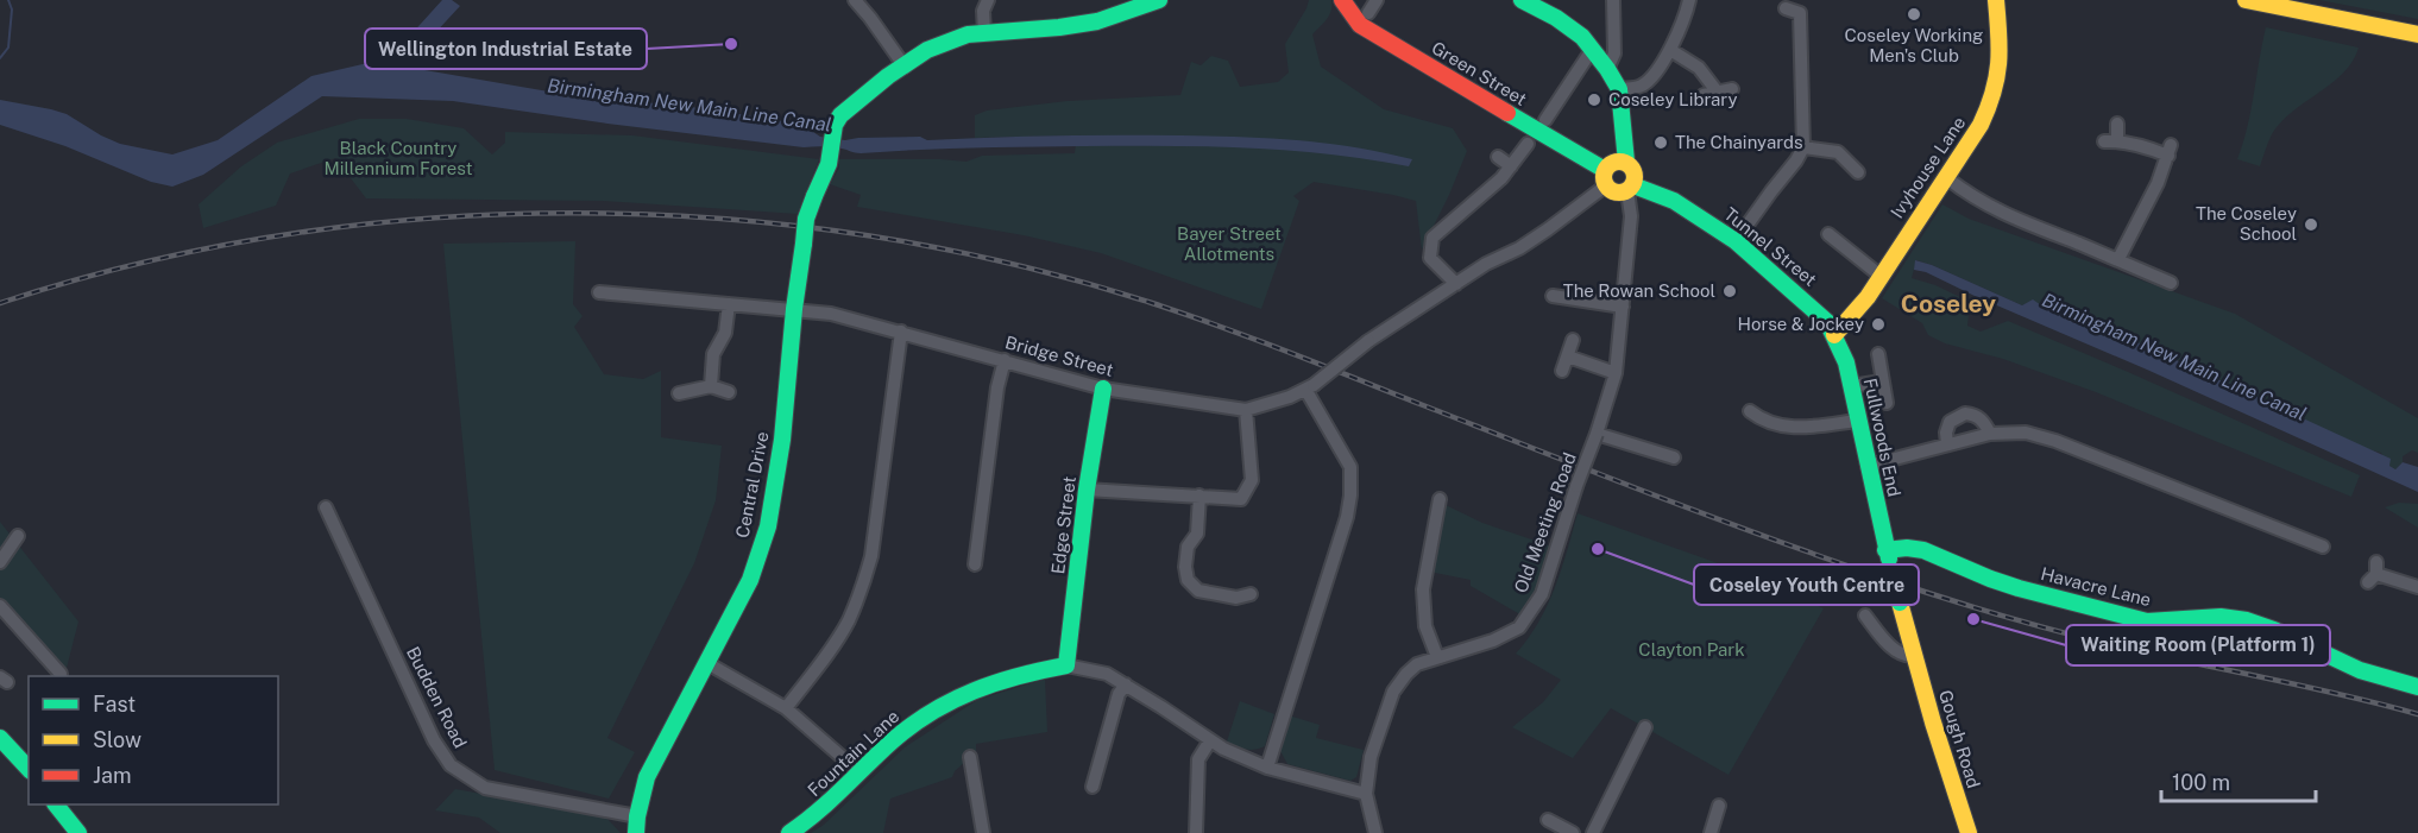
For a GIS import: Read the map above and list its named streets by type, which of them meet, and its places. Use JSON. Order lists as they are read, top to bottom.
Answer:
{
  "streets": {
    "main road": [
      "Green Street",
      "Ivyhouse Lane",
      "Tunnel Street",
      "Fullwoods End",
      "Central Drive",
      "Edge Street",
      "Havacre Lane",
      "Gough Road",
      "Fountain Lane"
    ],
    "street": ["Bridge Street", "Old Meeting Road", "Budden Road"]
  },
  "crossings": [
    ["Green Street", "Tunnel Street"],
    ["Green Street", "Old Meeting Road"],
    ["Ivyhouse Lane", "Tunnel Street"],
    ["Ivyhouse Lane", "Fullwoods End"],
    ["Tunnel Street", "Fullwoods End"],
    ["Tunnel Street", "Old Meeting Road"],
    ["Bridge Street", "Central Drive"],
    ["Bridge Street", "Edge Street"],
    ["Fullwoods End", "Havacre Lane"],
    ["Fullwoods End", "Gough Road"],
    ["Central Drive", "Budden Road"],
    ["Edge Street", "Fountain Lane"],
    ["Havacre Lane", "Gough Road"]
  ],
  "districts": ["Coseley"],
  "water": ["Birmingham New Main Line Canal"],
  "parks": ["Black Country Millennium Forest", "Bayer Street Allotments", "Clayton Park"],
  "places": [
    "Coseley Working Men's Club",
    "Wellington Industrial Estate",
    "Coseley Library",
    "The Chainyards",
    "The Coseley School",
    "The Rowan School",
    "Horse & Jockey",
    "Coseley Youth Centre",
    "Waiting Room (Platform 1)"
  ],
  "legend": ["Fast", "Slow", "Jam"],
  "scale_bar": "100 m"
}
